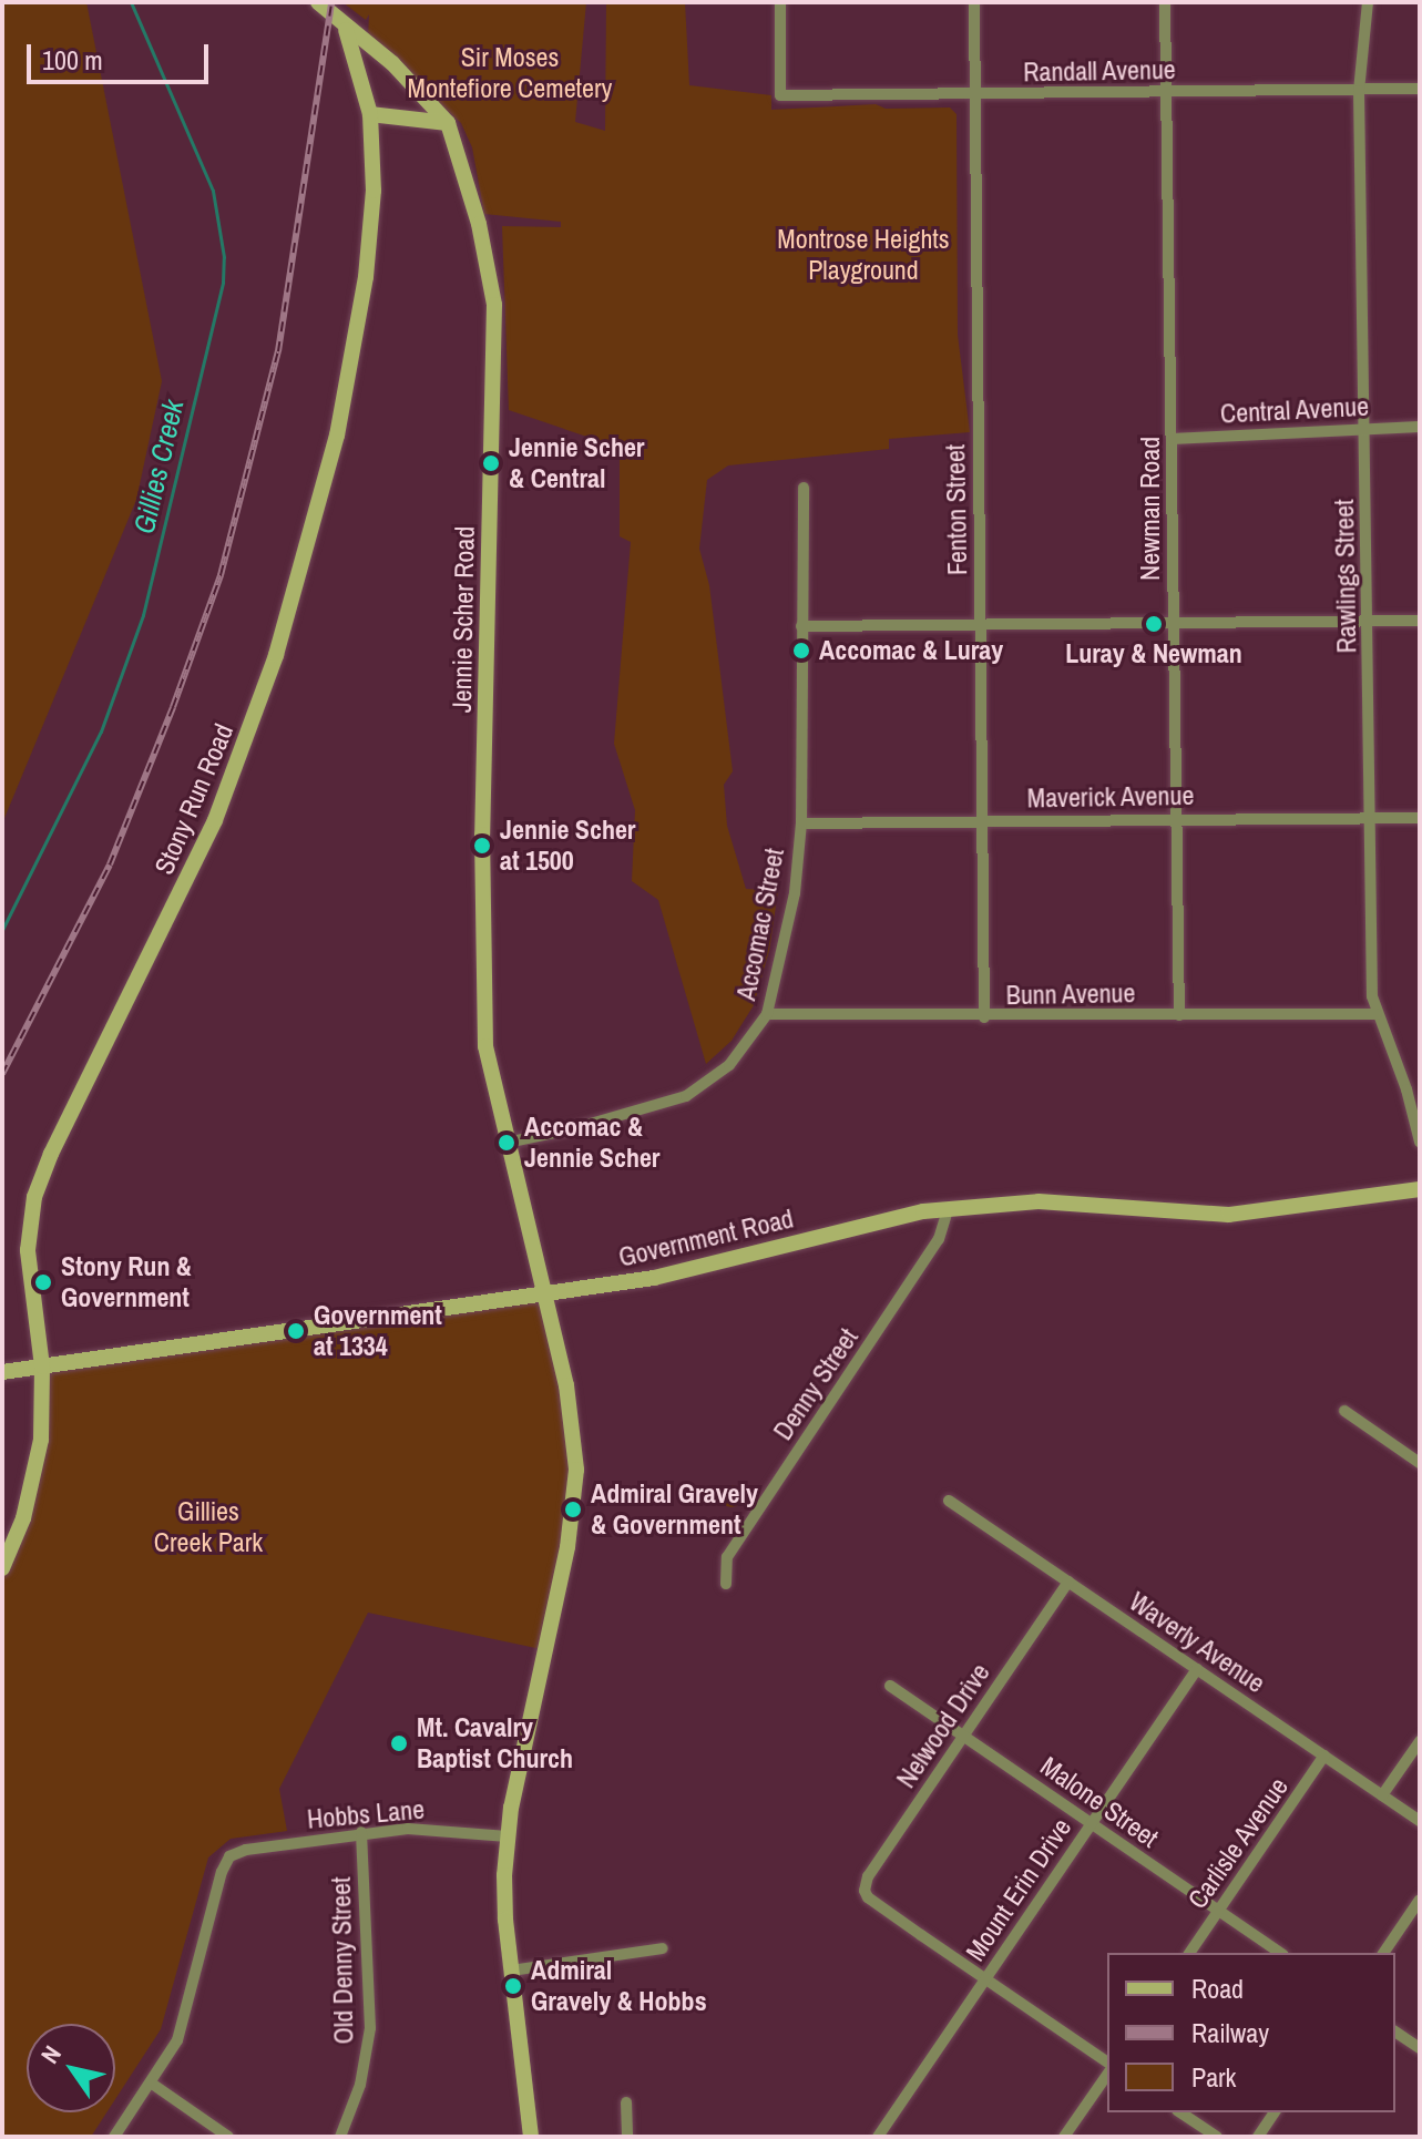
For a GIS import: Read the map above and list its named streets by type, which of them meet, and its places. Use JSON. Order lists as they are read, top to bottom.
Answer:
{
  "streets": {
    "street": [
      "Randall Avenue",
      "Central Avenue",
      "Newman Road",
      "Fenton Street",
      "Rawlings Street",
      "Jennie Scher Road",
      "Maverick Avenue",
      "Stony Run Road",
      "Accomac Street",
      "Bunn Avenue",
      "Government Road",
      "Denny Street",
      "Waverly Avenue",
      "Nelwood Drive",
      "Malone Street",
      "Hobbs Lane",
      "Carlisle Avenue",
      "Mount Erin Drive",
      "Old Denny Street"
    ]
  },
  "crossings": [
    ["Randall Avenue", "Newman Road"],
    ["Randall Avenue", "Fenton Street"],
    ["Randall Avenue", "Rawlings Street"],
    ["Central Avenue", "Newman Road"],
    ["Central Avenue", "Rawlings Street"],
    ["Newman Road", "Maverick Avenue"],
    ["Newman Road", "Bunn Avenue"],
    ["Fenton Street", "Maverick Avenue"],
    ["Fenton Street", "Bunn Avenue"],
    ["Rawlings Street", "Maverick Avenue"],
    ["Rawlings Street", "Bunn Avenue"],
    ["Jennie Scher Road", "Stony Run Road"],
    ["Jennie Scher Road", "Accomac Street"],
    ["Jennie Scher Road", "Government Road"],
    ["Jennie Scher Road", "Hobbs Lane"],
    ["Maverick Avenue", "Accomac Street"],
    ["Stony Run Road", "Government Road"],
    ["Accomac Street", "Bunn Avenue"],
    ["Government Road", "Denny Street"],
    ["Waverly Avenue", "Nelwood Drive"],
    ["Waverly Avenue", "Carlisle Avenue"],
    ["Waverly Avenue", "Mount Erin Drive"],
    ["Nelwood Drive", "Malone Street"],
    ["Nelwood Drive", "Mount Erin Drive"],
    ["Malone Street", "Carlisle Avenue"],
    ["Malone Street", "Mount Erin Drive"],
    ["Hobbs Lane", "Old Denny Street"]
  ],
  "water": ["Gillies Creek"],
  "parks": ["Sir Moses Montefiore Cemetery", "Montrose Heights Playground", "Gillies Creek Park"],
  "places": [
    "Jennie Scher & Central",
    "Luray & Newman",
    "Accomac & Luray",
    "Jennie Scher at 1500",
    "Accomac & Jennie Scher",
    "Stony Run & Government",
    "Government at 1334",
    "Admiral Gravely & Government",
    "Mt. Cavalry Baptist Church",
    "Admiral Gravely & Hobbs"
  ],
  "legend": ["Road", "Railway", "Park"],
  "scale_bar": "100 m",
  "north": "top left"
}
